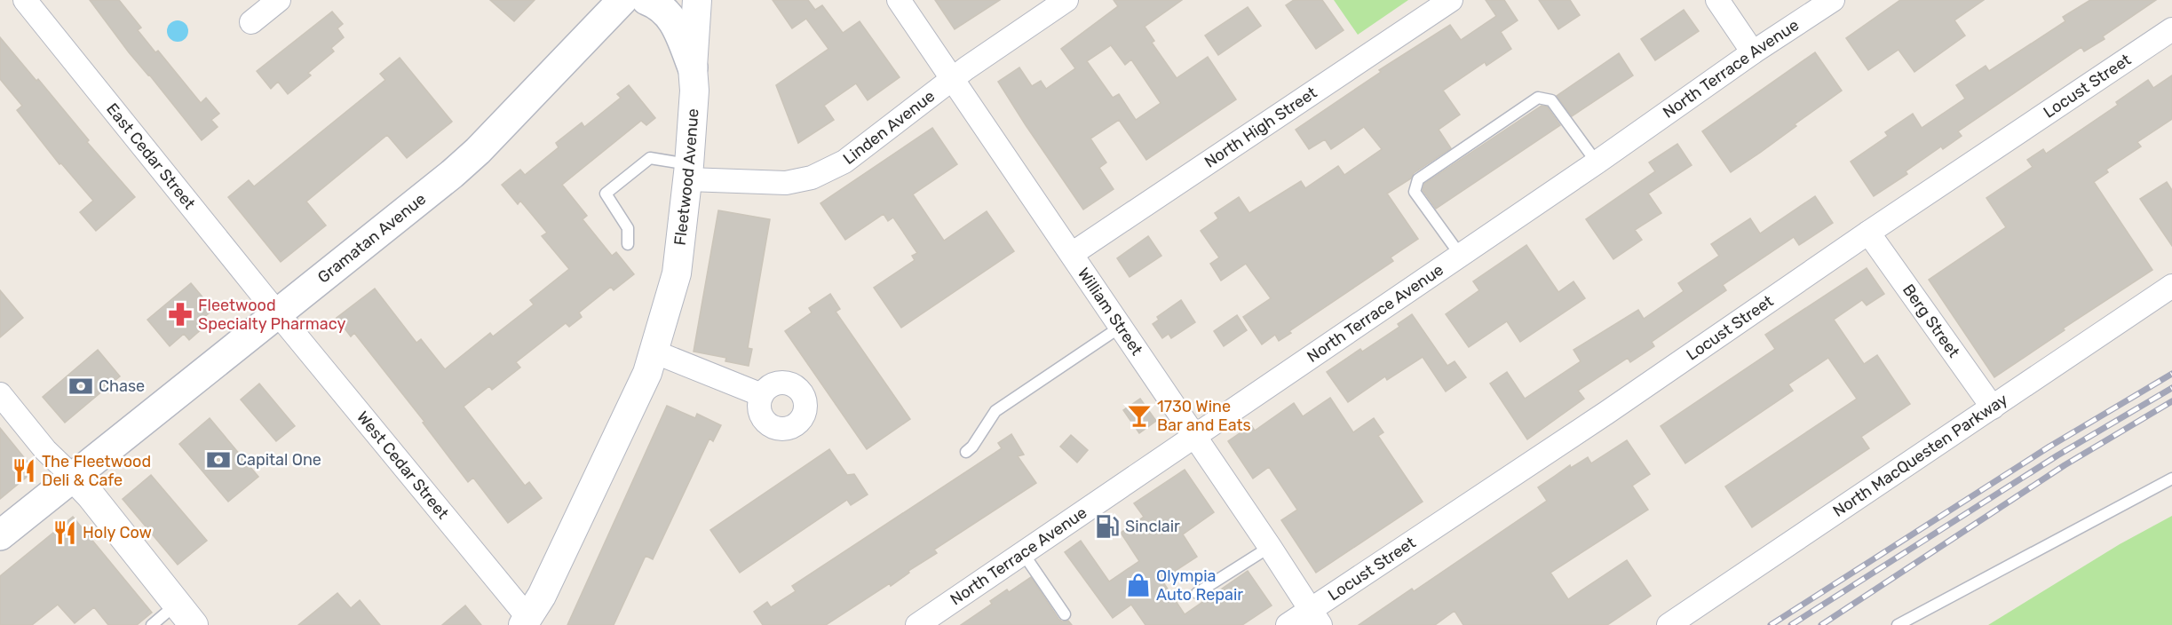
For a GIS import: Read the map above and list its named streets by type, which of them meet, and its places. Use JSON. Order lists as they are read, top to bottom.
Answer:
{
  "streets": {
    "main road": ["Gramatan Avenue"],
    "street": [
      "North Terrace Avenue",
      "Locust Street",
      "Linden Avenue",
      "North High Street",
      "East Cedar Street",
      "Fleetwood Avenue",
      "William Street",
      "Berg Street",
      "North MacQuesten Parkway",
      "West Cedar Street"
    ]
  },
  "crossings": [
    ["North Terrace Avenue", "William Street"],
    ["Locust Street", "William Street"],
    ["Locust Street", "Berg Street"],
    ["Linden Avenue", "Fleetwood Avenue"],
    ["Linden Avenue", "William Street"],
    ["North High Street", "William Street"],
    ["East Cedar Street", "Gramatan Avenue"],
    ["East Cedar Street", "West Cedar Street"],
    ["Fleetwood Avenue", "West Cedar Street"],
    ["Gramatan Avenue", "West Cedar Street"],
    ["Berg Street", "North MacQuesten Parkway"]
  ],
  "places": {
    "pharmacy": ["Fleetwood Specialty Pharmacy"],
    "bank": ["Chase", "Capital One"],
    "bar": ["1730 Wine Bar and Eats"],
    "restaurant": ["The Fleetwood Deli & Cafe", "Holy Cow"],
    "fuel station": ["Sinclair"],
    "shop": ["Olympia Auto Repair"]
  }
}
